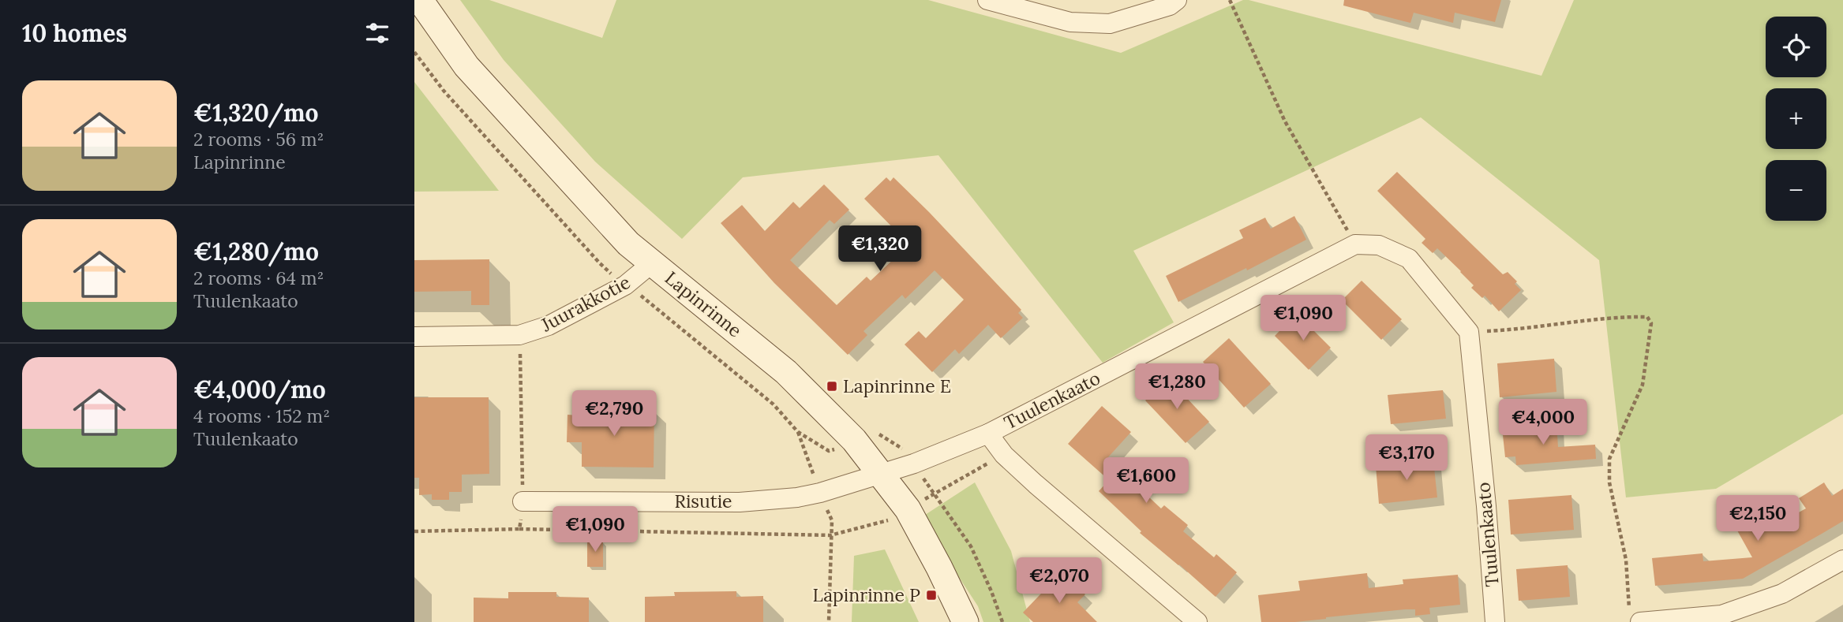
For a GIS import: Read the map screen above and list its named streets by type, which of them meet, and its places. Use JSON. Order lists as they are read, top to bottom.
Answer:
{
  "streets": {
    "street": [
      "Juurakkotie",
      "Lapinrinne",
      "Tuulenkaato",
      "Risutie"
    ]
  },
  "crossings": [
    ["Juurakkotie", "Lapinrinne"],
    ["Lapinrinne", "Tuulenkaato"],
    ["Lapinrinne", "Risutie"],
    ["Tuulenkaato", "Risutie"]
  ],
  "places": {
    "transit": ["Lapinrinne E", "Lapinrinne P"]
  },
  "page": {
    "heading": "10 homes",
    "map_buttons": ["+", "−"],
    "list": [
      {
        "name": "€1,320/mo",
        "note": "2 rooms · 56 m² · Lapinrinne"
      },
      {
        "name": "€1,280/mo",
        "note": "2 rooms · 64 m² · Tuulenkaato"
      },
      {
        "name": "€4,000/mo",
        "note": "4 rooms · 152 m² · Tuulenkaato"
      }
    ],
    "price": [
      "€1,320",
      "€1,090",
      "€1,280",
      "€2,790",
      "€4,000",
      "€3,170",
      "€1,600",
      "€2,150",
      "€1,090",
      "€2,070"
    ]
  }
}
